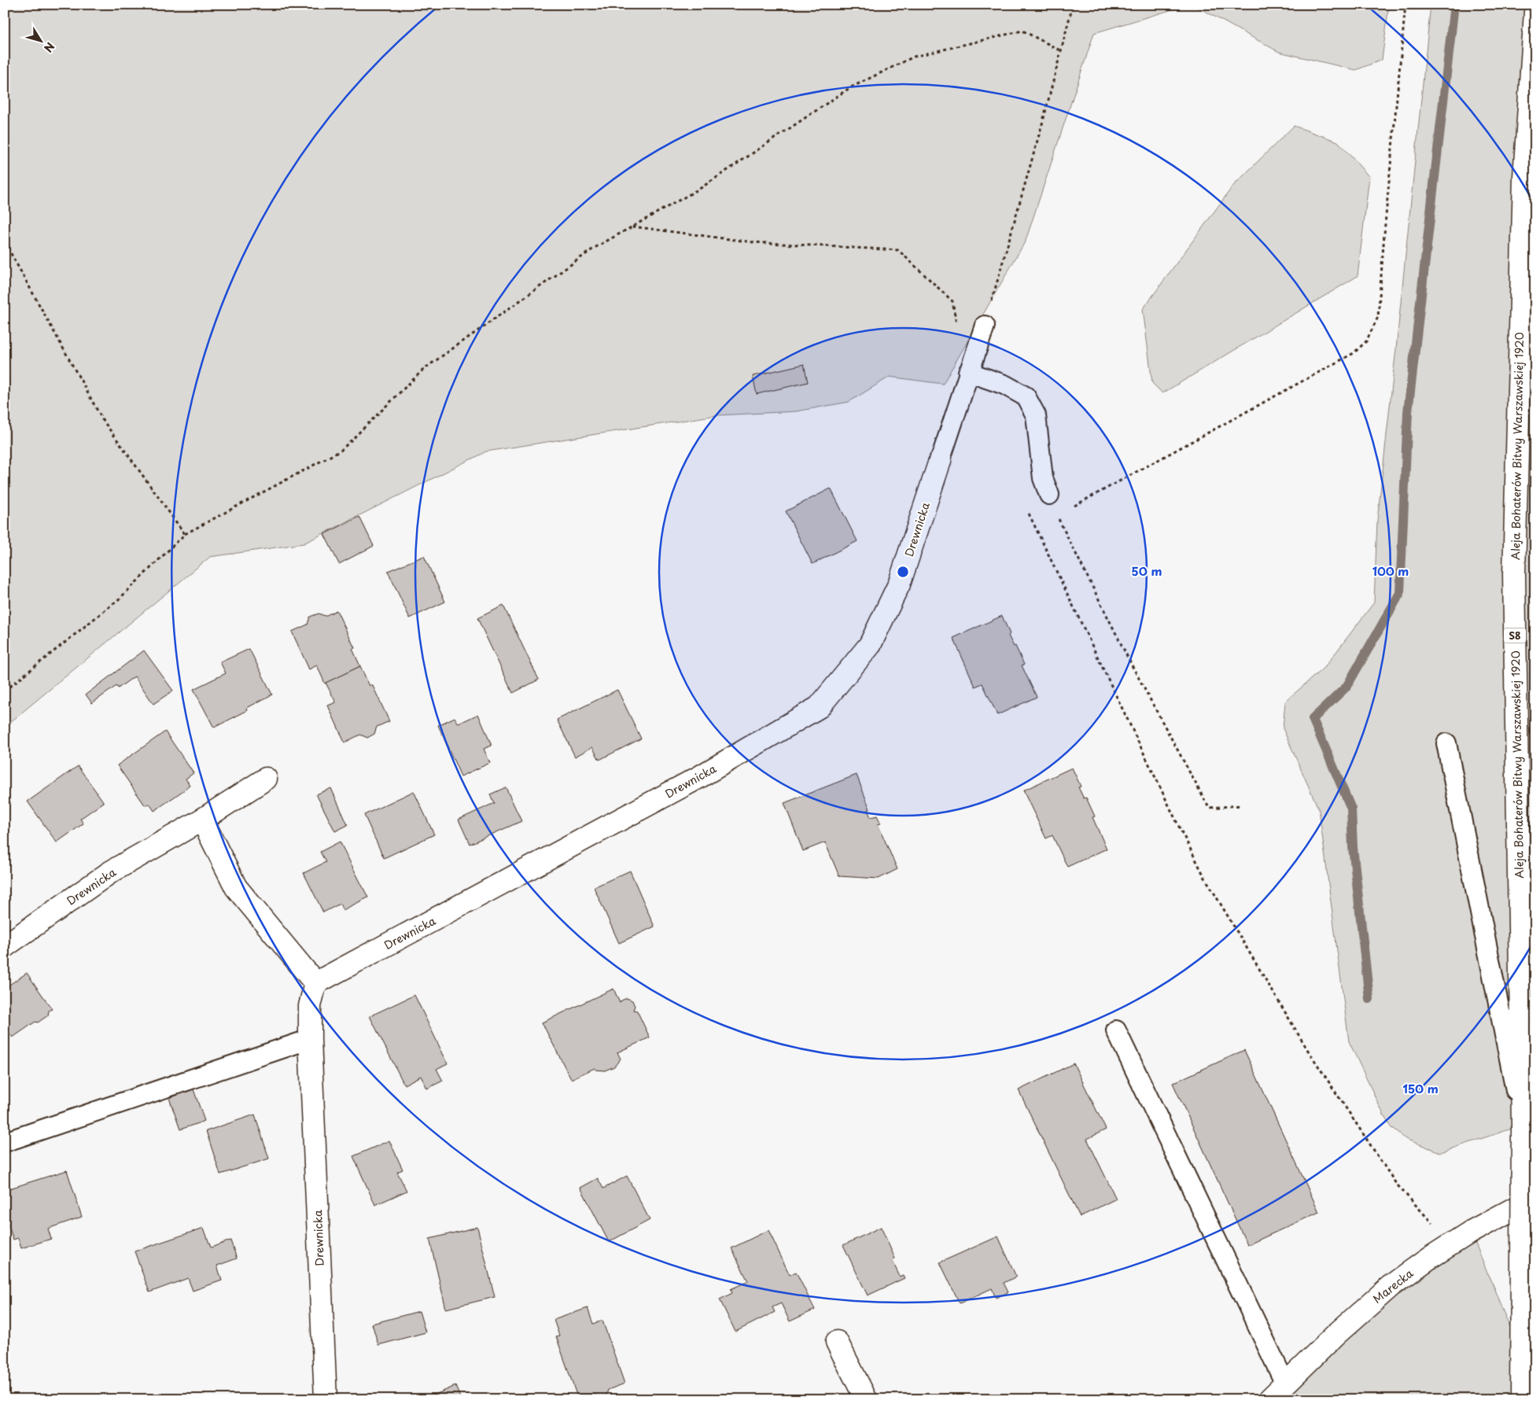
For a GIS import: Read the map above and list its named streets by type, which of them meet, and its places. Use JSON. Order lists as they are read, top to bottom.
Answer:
{
  "streets": {
    "main road": [
      "Aleja Bohaterów Bitwy Warszawskiej 1920",
      "Drewnicka",
      "S8",
      "Marecka"
    ]
  },
  "north": "bottom right",
  "rings": ["50 m", "100 m", "150 m"]
}
